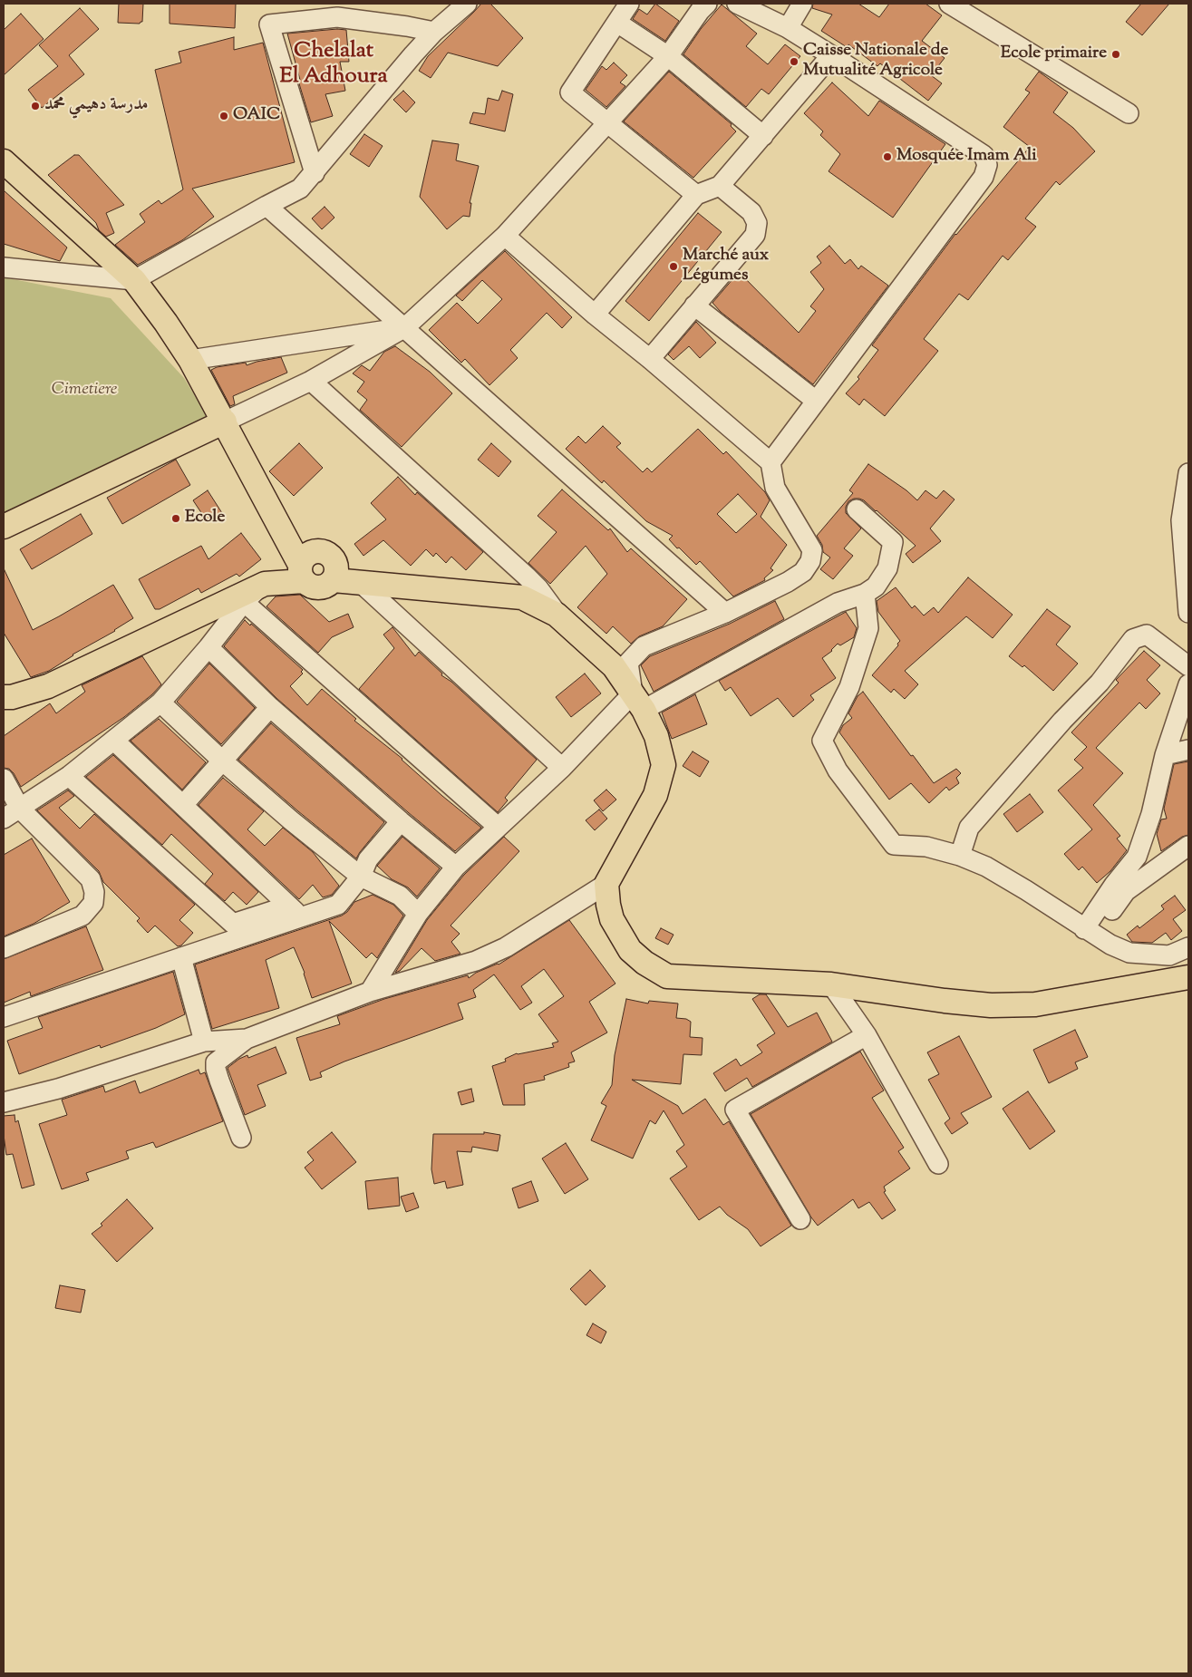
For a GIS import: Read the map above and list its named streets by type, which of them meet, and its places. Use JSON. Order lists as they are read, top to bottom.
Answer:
{
  "districts": ["Chelalat El Adhoura"],
  "parks": ["Cimetiere"],
  "places": [
    "Ecole primaire",
    "Caisse Nationale de Mutualité Agricole",
    "مدرسة دهيمي محمد",
    "OAIC",
    "Mosquée Imam Ali",
    "Marché aux Légumes",
    "Ecole"
  ]
}
